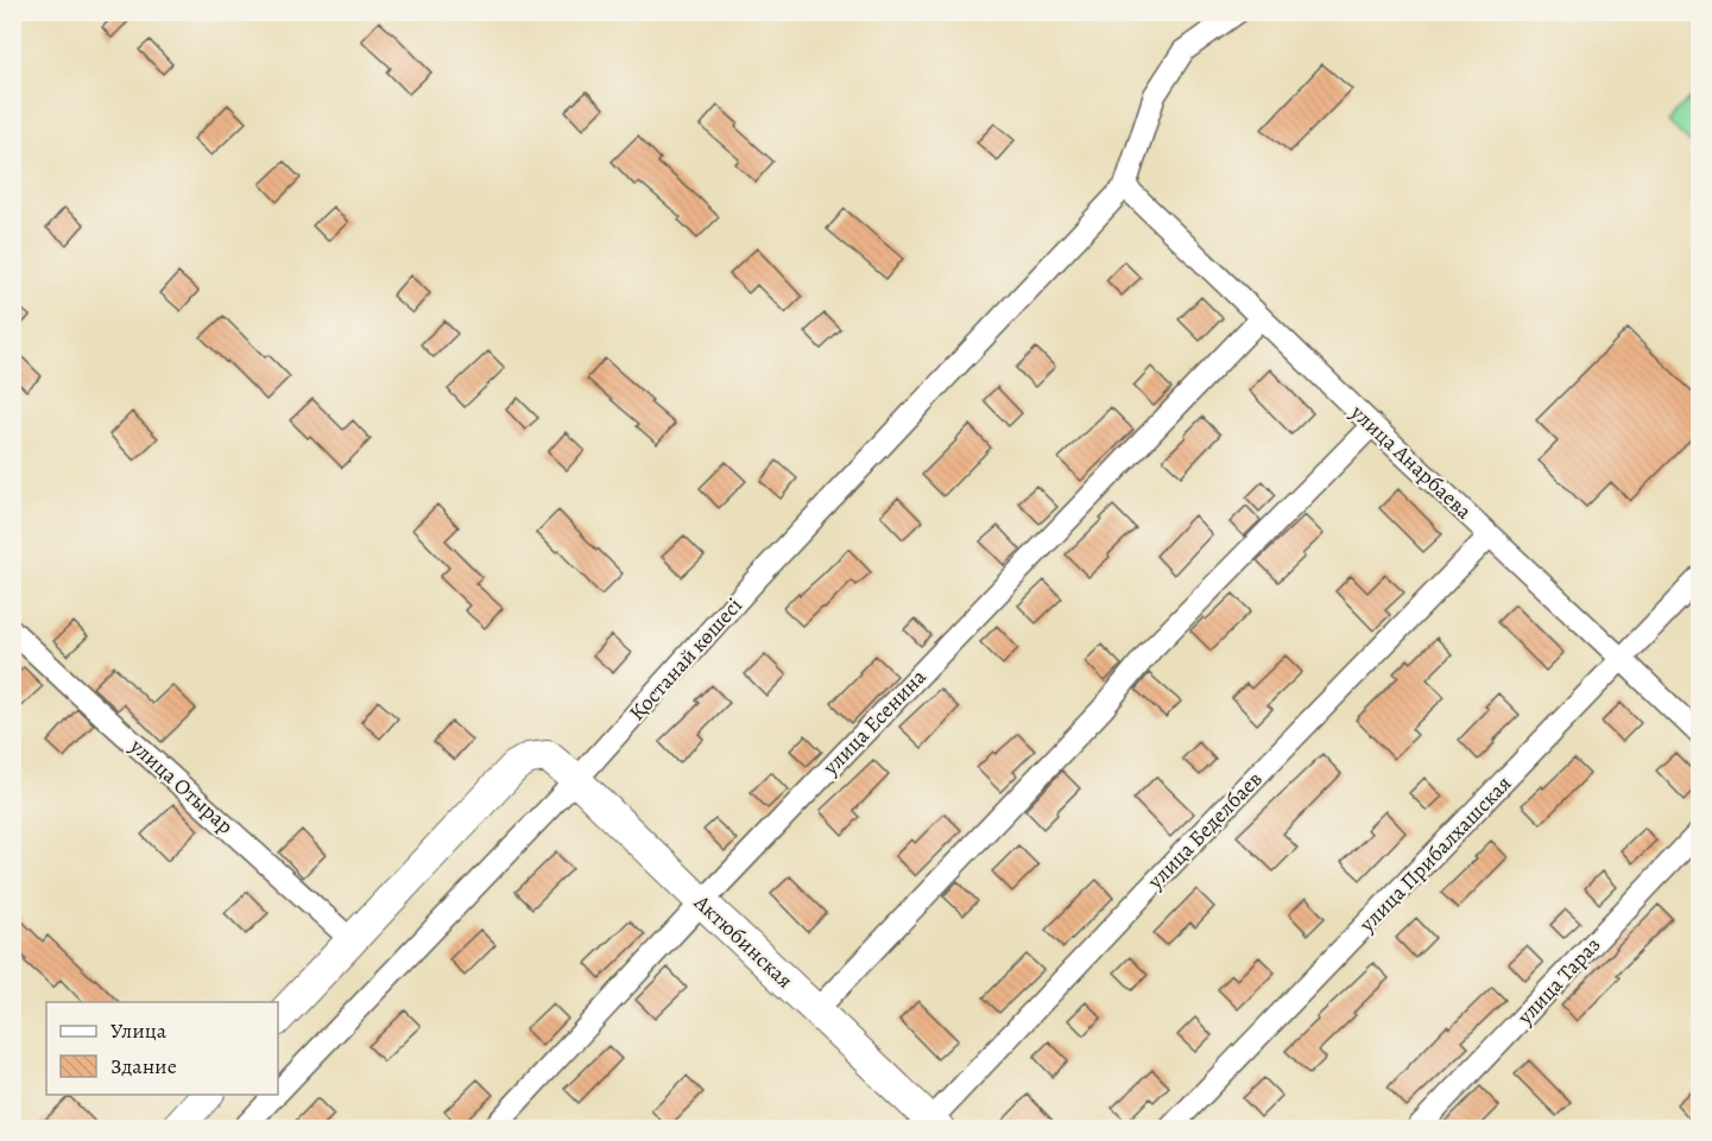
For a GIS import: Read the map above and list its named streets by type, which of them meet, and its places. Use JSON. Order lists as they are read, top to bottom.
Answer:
{
  "streets": {
    "street": [
      "улица Анарбаева",
      "Қостанай көшесі",
      "улица Есенина",
      "улица Отырар",
      "улица Беделбаев",
      "улица Прибалхашская",
      "Актюбинская",
      "улица Тараз"
    ]
  },
  "crossings": [
    ["улица Анарбаева", "Қостанай көшесі"],
    ["улица Анарбаева", "улица Есенина"],
    ["улица Анарбаева", "улица Беделбаев"],
    ["улица Анарбаева", "улица Прибалхашская"],
    ["Қостанай көшесі", "Актюбинская"],
    ["улица Есенина", "Актюбинская"],
    ["улица Отырар", "Актюбинская"],
    ["улица Беделбаев", "Актюбинская"]
  ],
  "legend": ["Улица", "Здание"]
}
